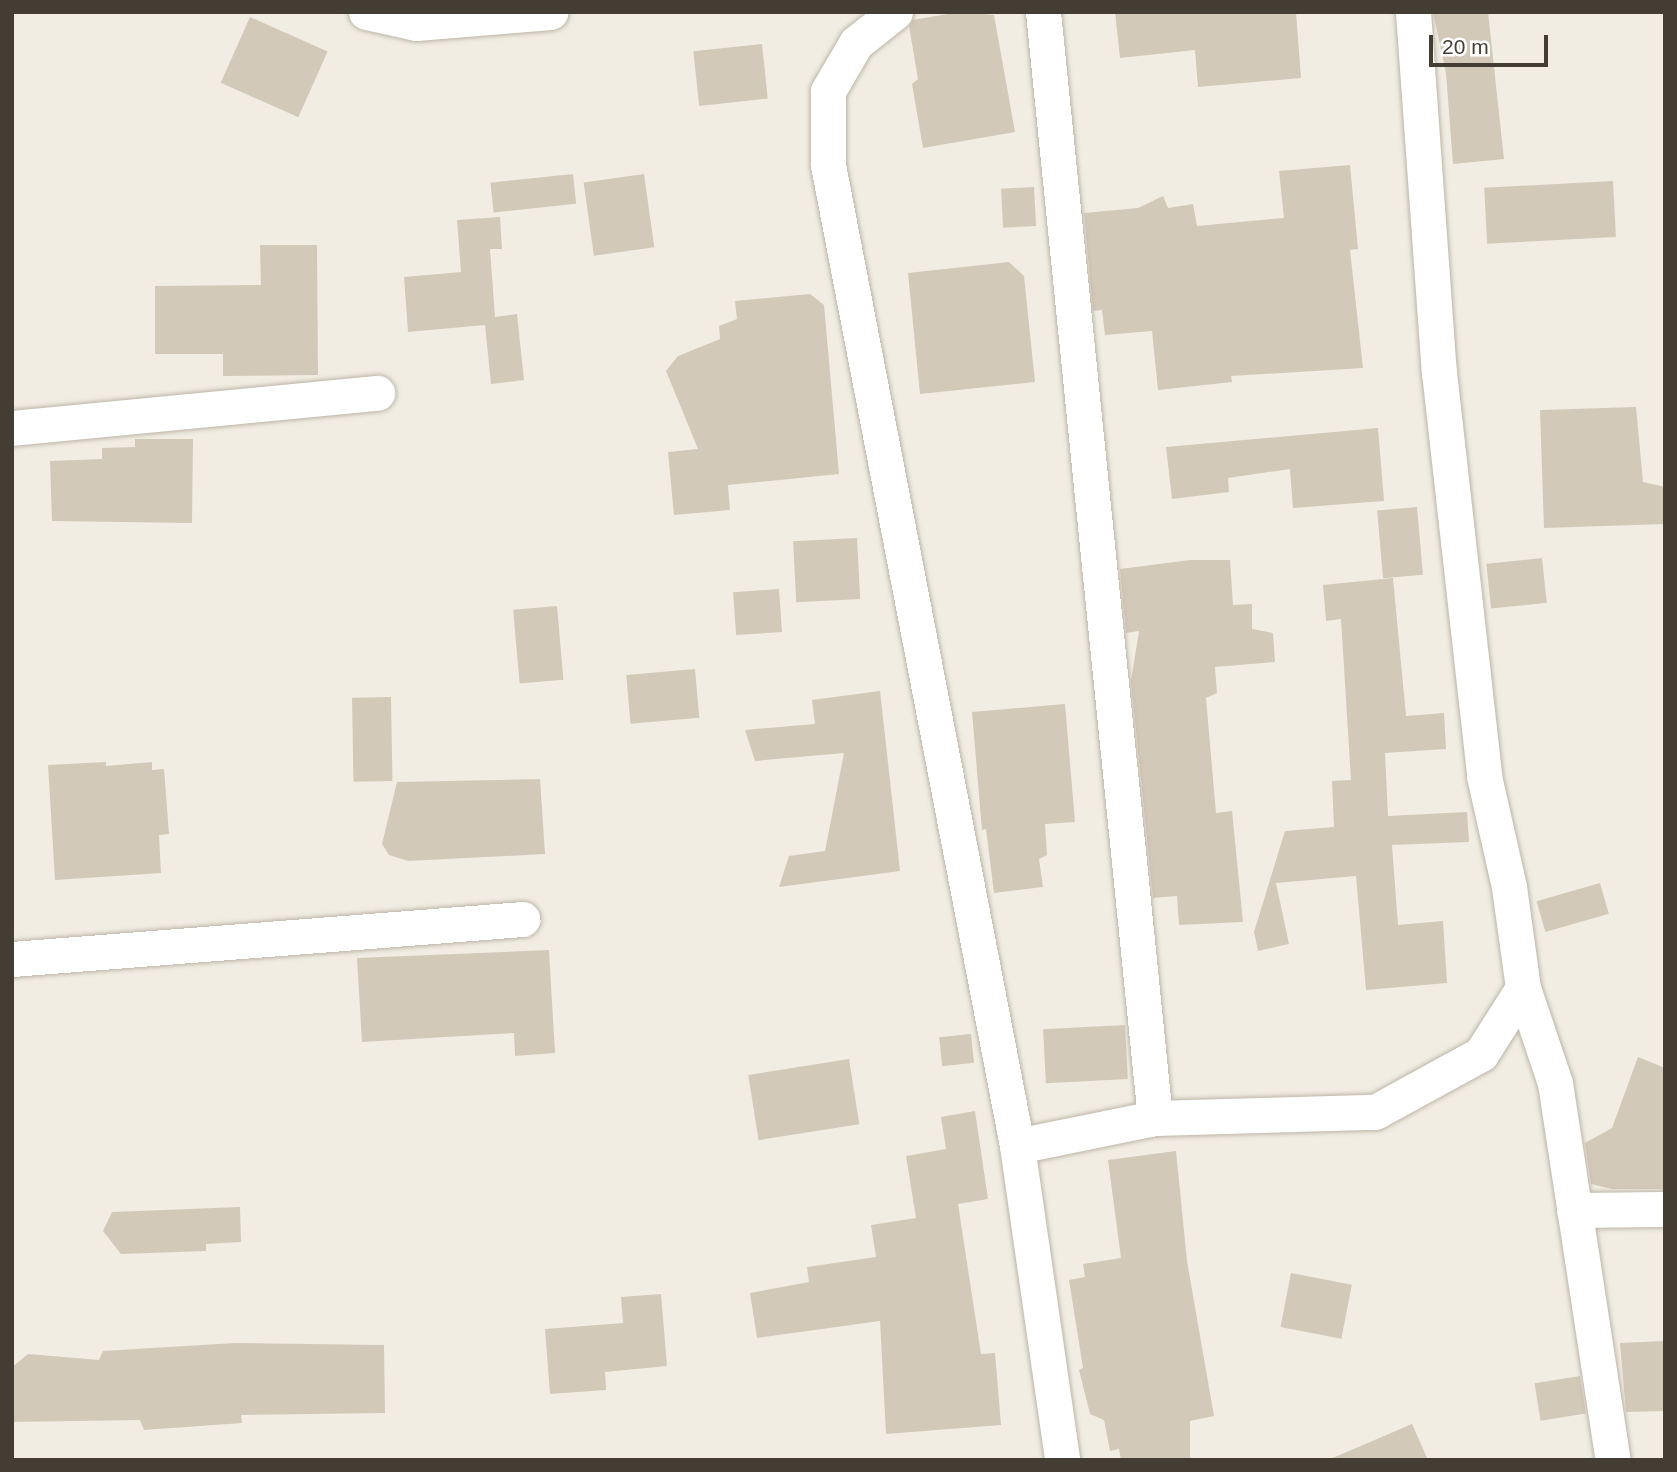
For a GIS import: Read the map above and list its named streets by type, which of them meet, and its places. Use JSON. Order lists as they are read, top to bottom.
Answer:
{
  "scale_bar": "20 m"
}
